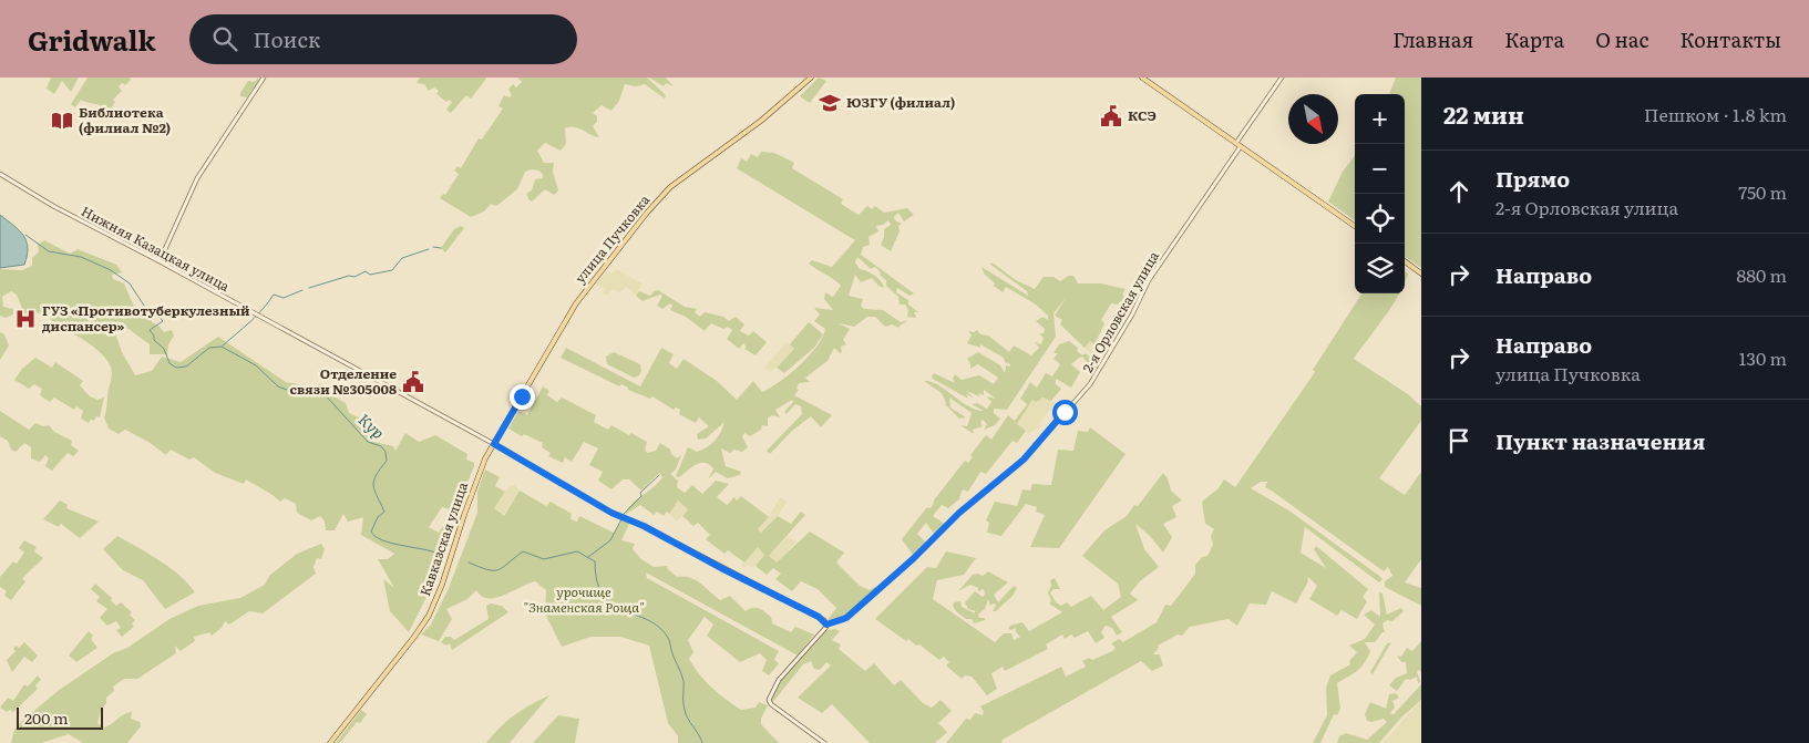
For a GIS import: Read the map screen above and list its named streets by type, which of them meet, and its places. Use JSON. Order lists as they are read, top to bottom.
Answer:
{
  "streets": {
    "main road": ["улица Пучковка", "Кавказская улица"],
    "street": ["Нижняя Казацкая улица", "2-я Орловская улица"]
  },
  "crossings": [
    ["улица Пучковка", "Нижняя Казацкая улица"],
    ["улица Пучковка", "Кавказская улица"],
    ["Нижняя Казацкая улица", "2-я Орловская улица"],
    ["Нижняя Казацкая улица", "Кавказская улица"]
  ],
  "water": ["Кур"],
  "parks": ["урочище \"Знаменская Роща\""],
  "places": {
    "school or university": ["ЮЗГУ (филиал)"],
    "public building": ["КСЭ", "Отделение связи №305008"],
    "library": ["Библиотека (филиал №2)"],
    "hospital": ["ГУЗ «Противотуберкулезный диспансер»"]
  },
  "scale_bar": "200 m",
  "north": "bottom right",
  "page": {
    "header": "Gridwalk",
    "search": "Поиск",
    "nav": [
      "Главная",
      "Карта",
      "О нас",
      "Контакты"
    ],
    "heading": ["22 мин", "Пешком · 1.8 km"],
    "map_buttons": ["+", "−"],
    "list": [
      ["Прямо", "2-я Орловская улица", "750 m"],
      ["Направо", "880 m"],
      ["Направо", "улица Пучковка", "130 m"],
      "Пункт назначения"
    ],
    "scale": "200 m"
  }
}
